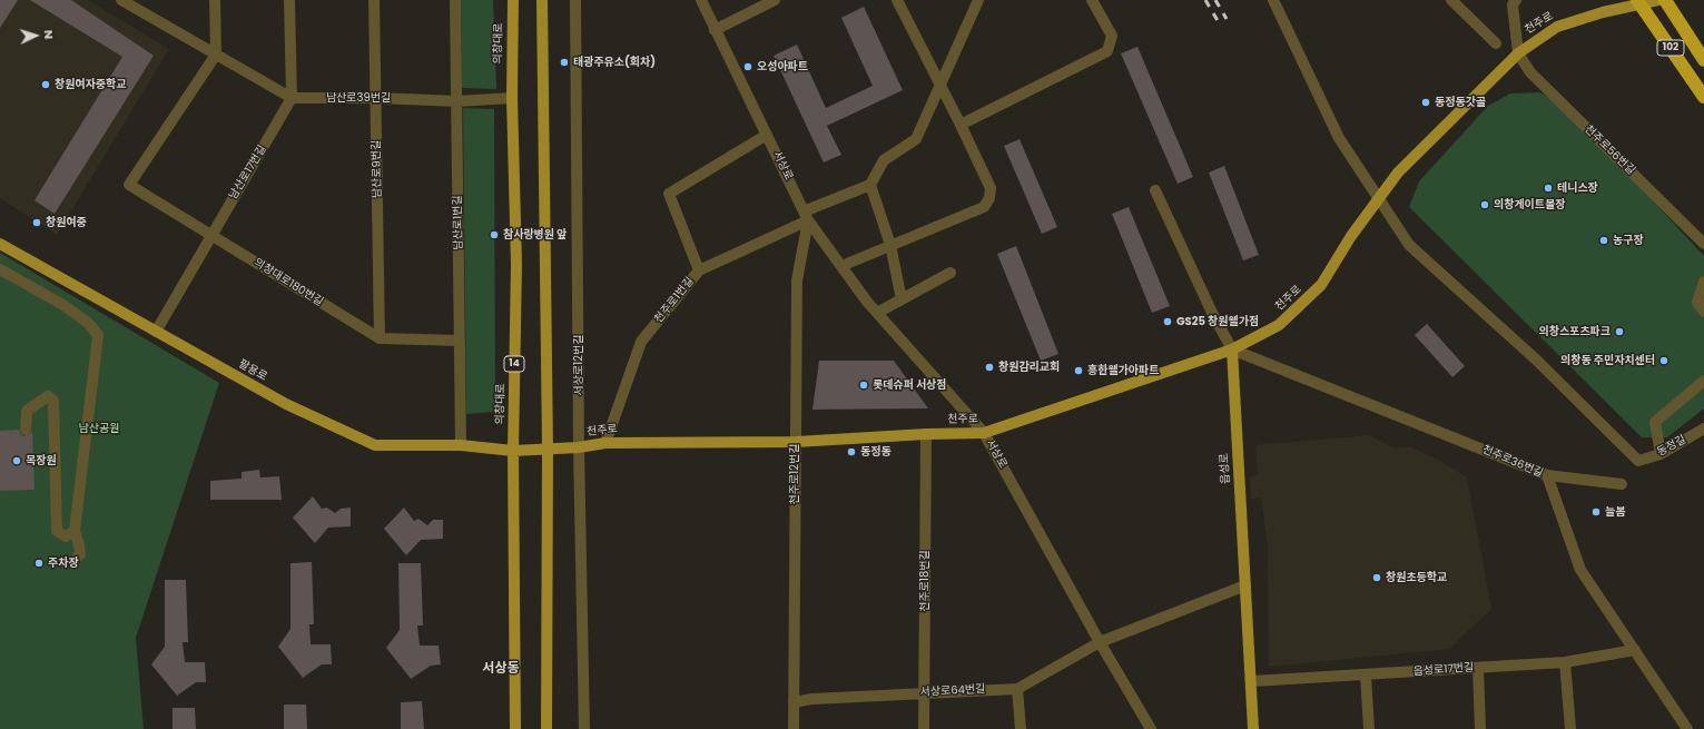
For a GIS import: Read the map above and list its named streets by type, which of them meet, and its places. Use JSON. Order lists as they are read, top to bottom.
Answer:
{
  "streets": {
    "highway": ["102"],
    "main road": [
      "천주로",
      "의창대로",
      "14",
      "팔용로",
      "읍성로"
    ],
    "street": [
      "남산로39번길",
      "천주로56번길",
      "서상로",
      "남산로9번길",
      "남산로17번길",
      "남산로1번길",
      "의창대로180번길",
      "천주로1번길",
      "서상로12번길",
      "동정길",
      "천주로36번길",
      "천주로12번길",
      "천주로18번길",
      "읍성로17번길",
      "서상로64번길"
    ]
  },
  "crossings": [
    ["천주로", "의창대로"],
    ["천주로", "천주로56번길"],
    ["천주로", "서상로"],
    ["천주로", "천주로1번길"],
    ["천주로", "서상로12번길"],
    ["천주로", "팔용로"],
    ["천주로", "천주로36번길"],
    ["천주로", "읍성로"],
    ["천주로", "천주로12번길"],
    ["천주로", "천주로18번길"],
    ["의창대로", "남산로39번길"],
    ["의창대로", "팔용로"],
    ["남산로39번길", "남산로9번길"],
    ["남산로39번길", "남산로17번길"],
    ["남산로39번길", "남산로1번길"],
    ["남산로39번길", "의창대로180번길"],
    ["서상로", "천주로1번길"],
    ["서상로", "천주로12번길"],
    ["서상로", "서상로64번길"],
    ["남산로9번길", "의창대로180번길"],
    ["남산로17번길", "의창대로180번길"],
    ["남산로17번길", "팔용로"],
    ["남산로1번길", "팔용로"],
    ["천주로1번길", "천주로12번길"],
    ["천주로36번길", "읍성로"],
    ["천주로36번길", "읍성로17번길"],
    ["읍성로", "읍성로17번길"],
    ["천주로12번길", "서상로64번길"],
    ["천주로18번길", "서상로64번길"]
  ],
  "districts": ["서상동"],
  "parks": ["남산공원"],
  "places": [
    "태광주유소(회차)",
    "오성아파트",
    "창원여자중학교",
    "동정동갓골",
    "테니스장",
    "의창게이트볼장",
    "창원여중",
    "참사랑병원 앞",
    "농구장",
    "GS25 창원웰가점",
    "의창스포츠파크",
    "의창동 주민자치센터",
    "창원감리교회",
    "흥한웰가아파트",
    "롯데슈퍼 서상점",
    "동정동",
    "목장원",
    "늘봄",
    "주차장",
    "창원초등학교"
  ],
  "north": "right"
}
